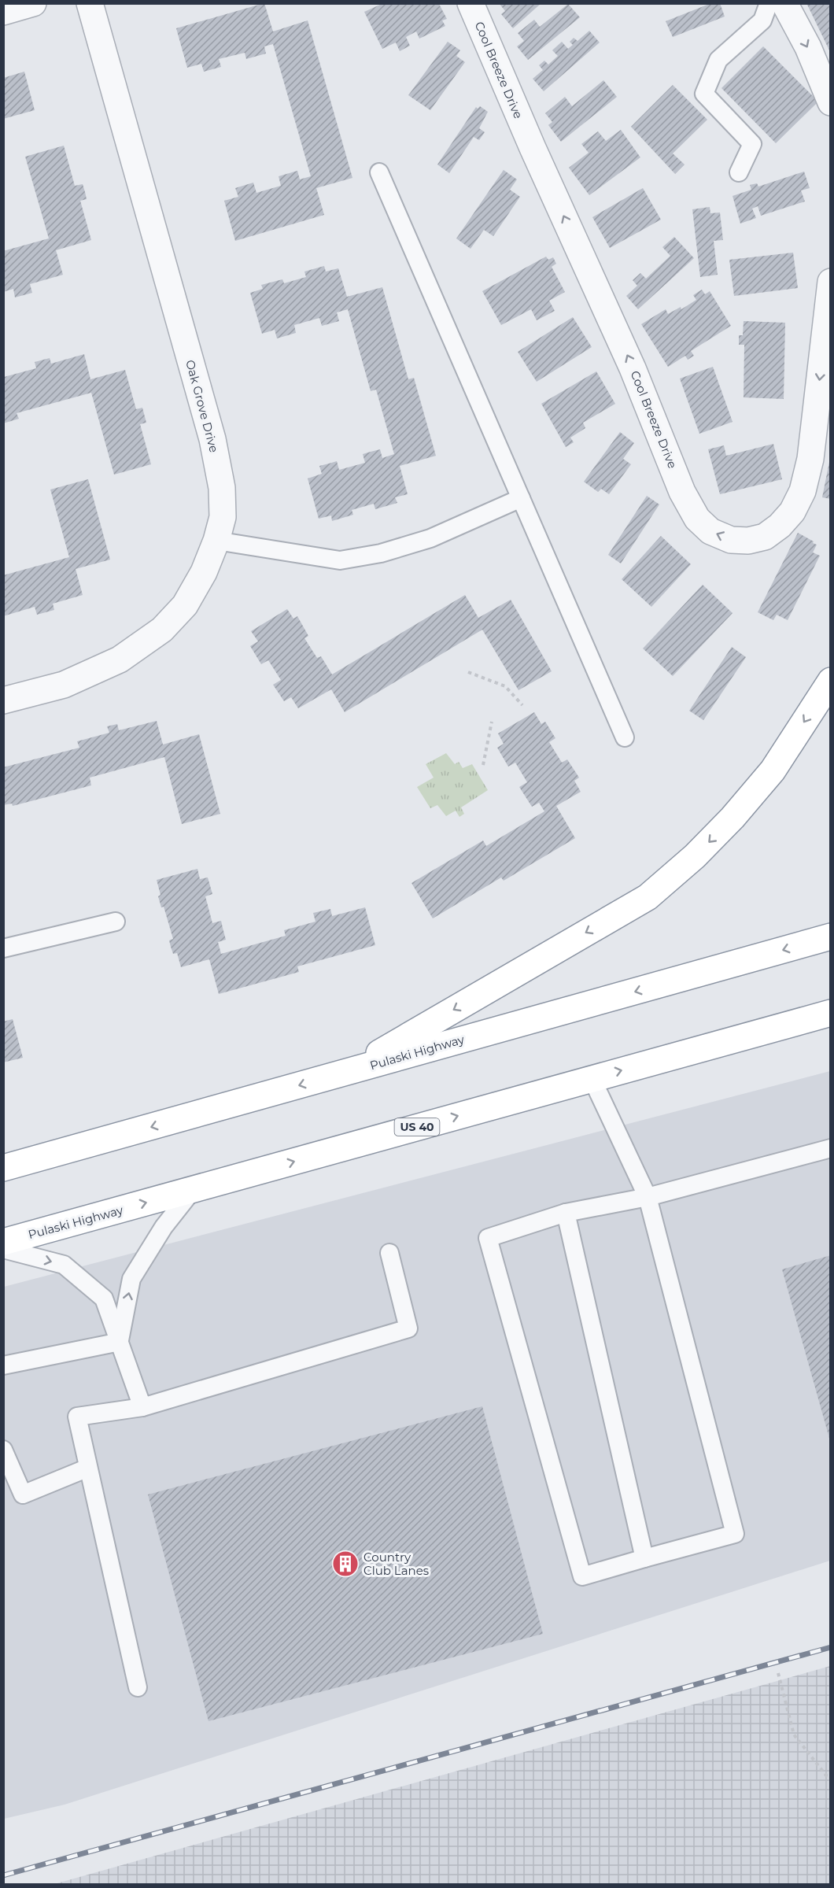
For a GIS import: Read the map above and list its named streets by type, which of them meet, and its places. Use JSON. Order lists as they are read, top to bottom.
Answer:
{
  "streets": {
    "highway": ["Pulaski Highway", "US 40"],
    "street": ["Cool Breeze Drive", "Oak Grove Drive"]
  },
  "places": {
    "building": ["Country Club Lanes"]
  }
}
